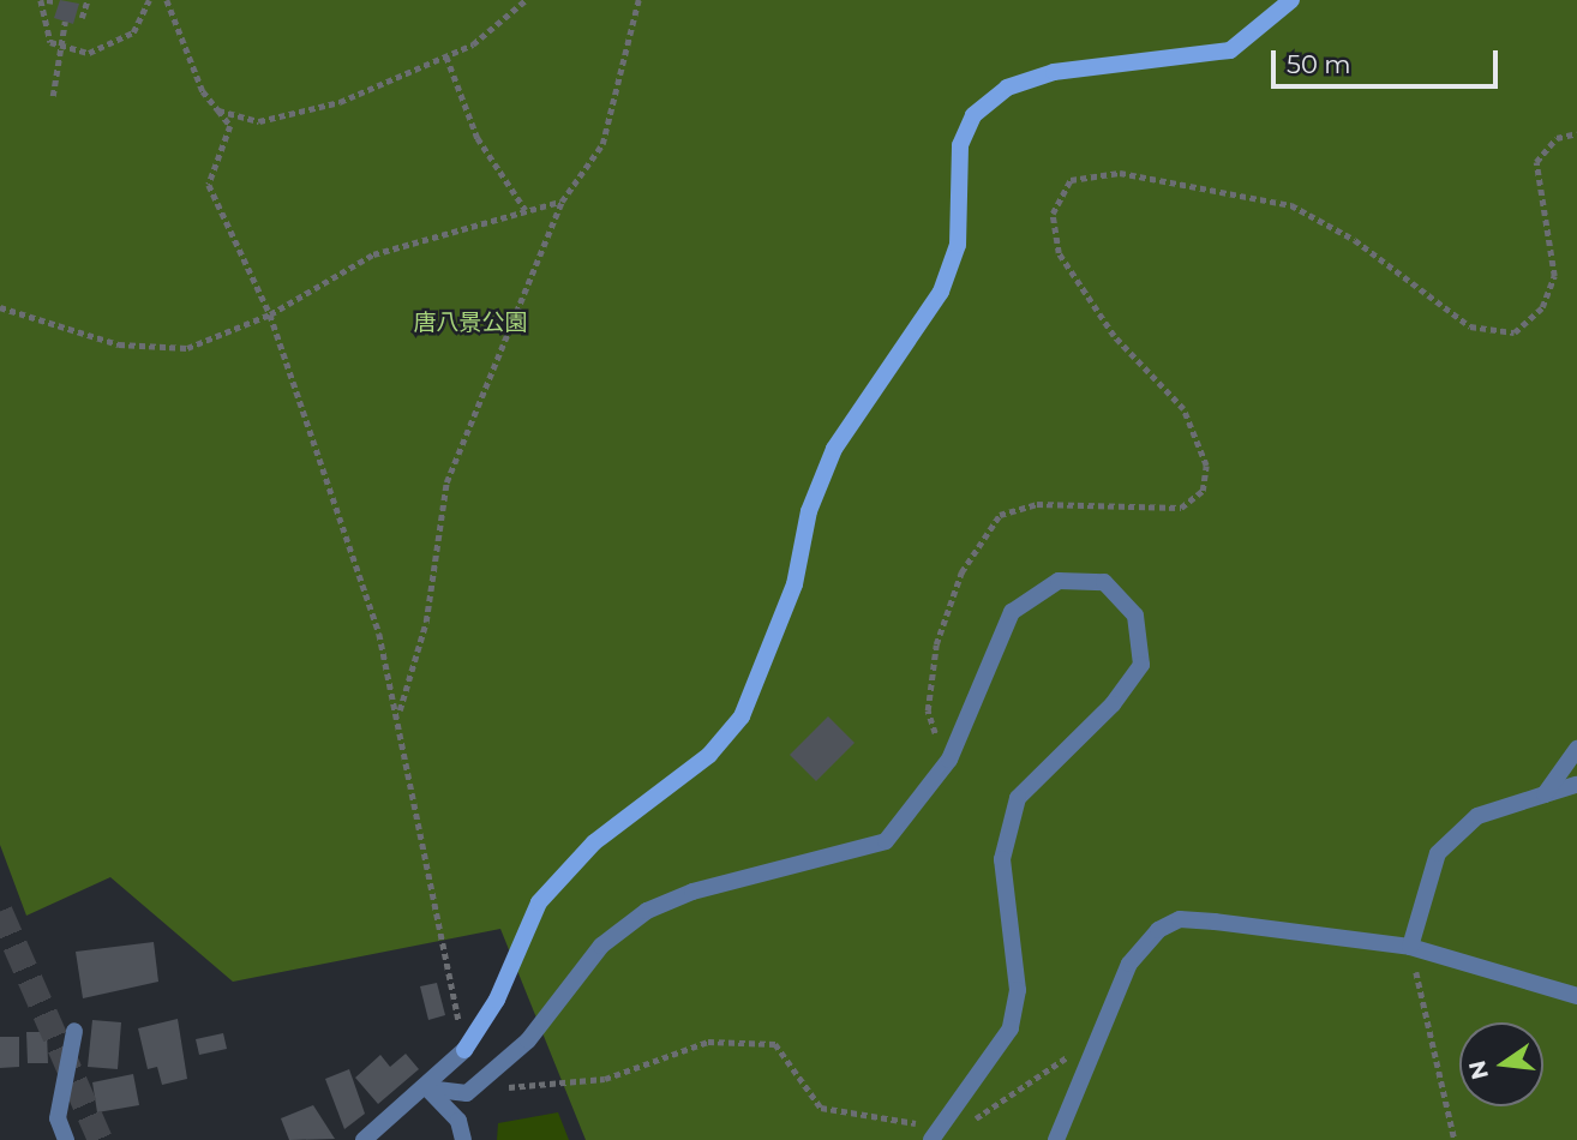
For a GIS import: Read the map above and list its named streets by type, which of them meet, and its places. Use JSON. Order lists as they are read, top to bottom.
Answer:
{
  "parks": ["唐八景公園"],
  "scale_bar": "50 m",
  "north": "left"
}
